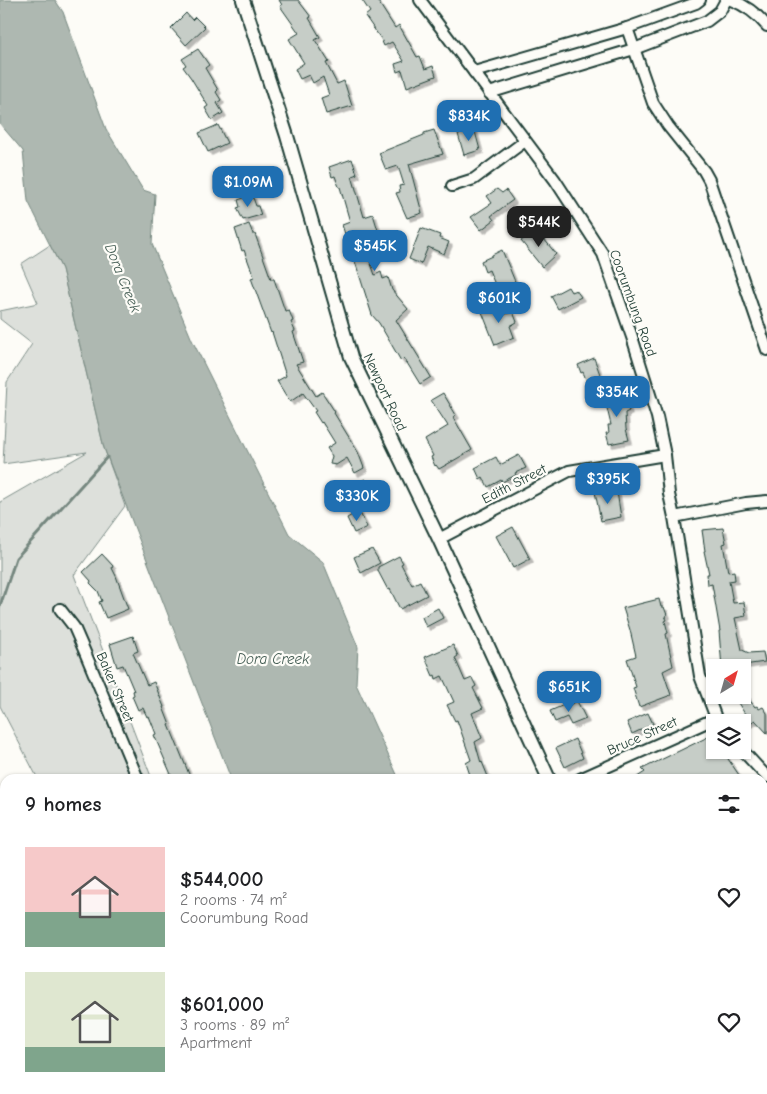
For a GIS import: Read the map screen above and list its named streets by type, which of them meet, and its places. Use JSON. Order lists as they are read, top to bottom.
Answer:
{
  "streets": {
    "street": [
      "Coorumbung Road",
      "Newport Road",
      "Edith Street",
      "Baker Street",
      "Bruce Street"
    ]
  },
  "crossings": [
    ["Coorumbung Road", "Edith Street"],
    ["Newport Road", "Edith Street"]
  ],
  "water": ["Dora Creek"],
  "north": "top right",
  "page": {
    "price": [
      "$834K",
      "$1.09M",
      "$544K",
      "$545K",
      "$601K",
      "$354K",
      "$395K",
      "$330K",
      "$651K"
    ],
    "heading": "9 homes",
    "list": [
      {
        "name": "$544,000",
        "note": "2 rooms · 74 m² · Coorumbung Road"
      },
      {
        "name": "$601,000",
        "note": "3 rooms · 89 m² · Apartment"
      }
    ]
  }
}
